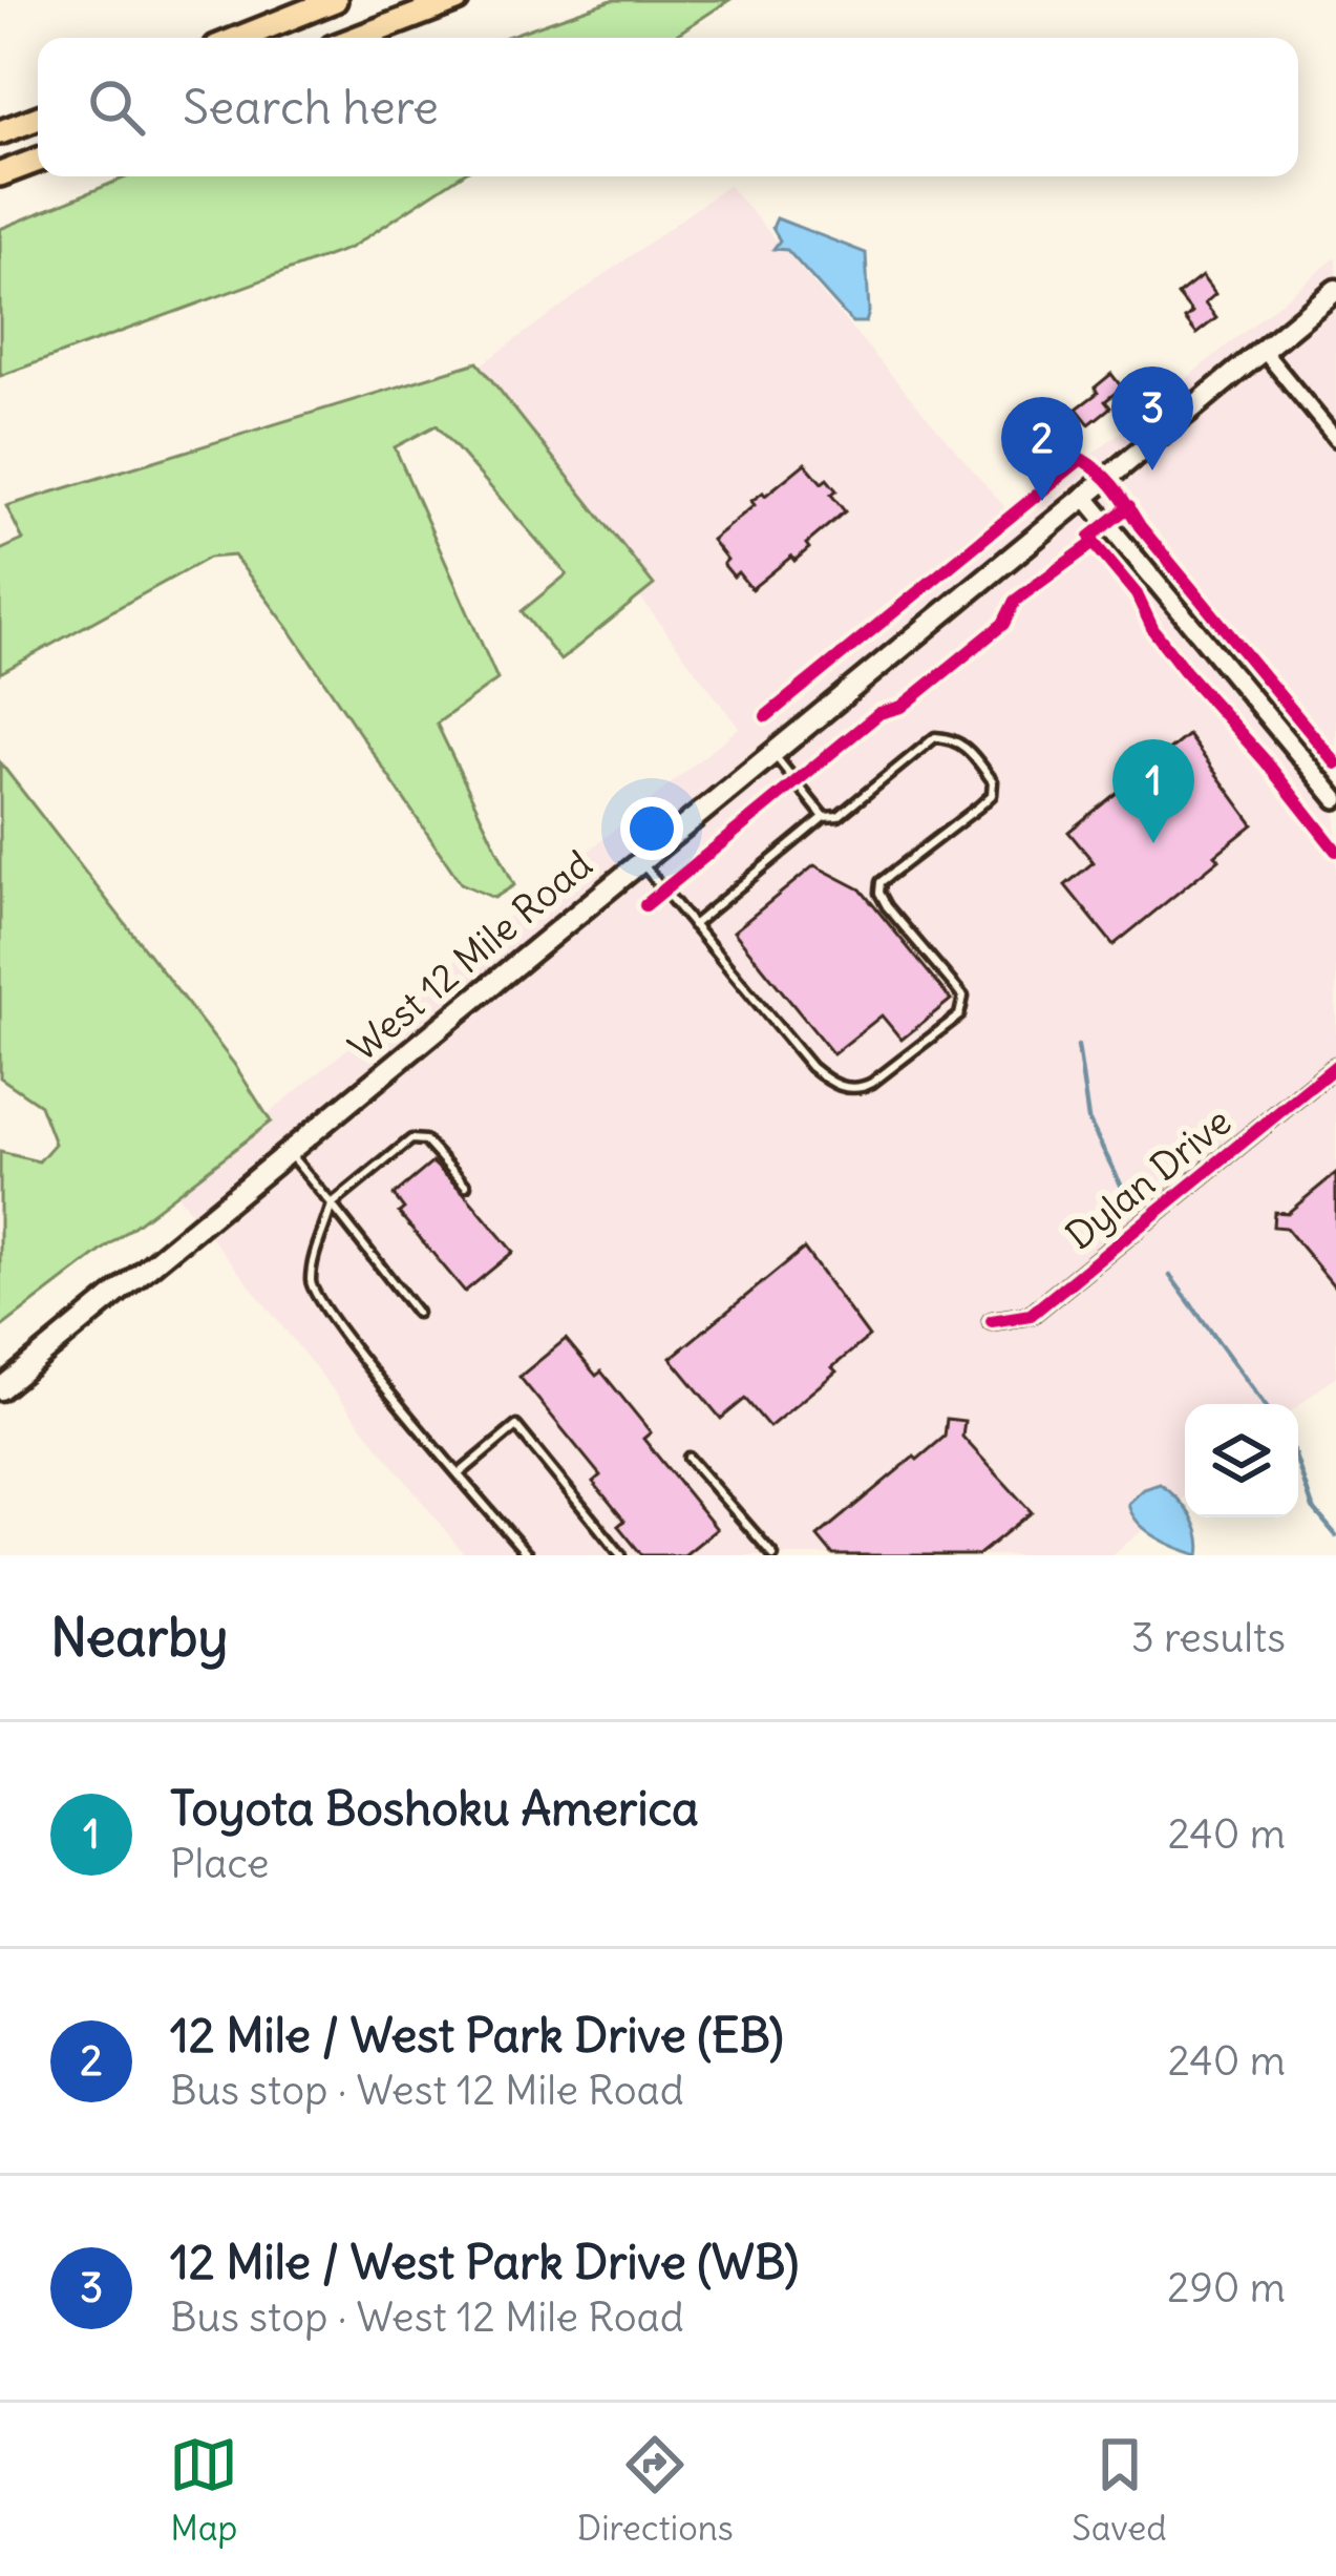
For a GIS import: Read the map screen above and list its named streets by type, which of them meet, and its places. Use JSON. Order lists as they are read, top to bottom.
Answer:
{
  "streets": {
    "main road": ["West 12 Mile Road"],
    "street": ["Dylan Drive"]
  },
  "page": {
    "search": "Search here",
    "pins": ["3", "2", "1"],
    "heading": ["Nearby", "3 results"],
    "list": [
      {
        "mark": "1",
        "name": "Toyota Boshoku America",
        "note": "Place",
        "value": "240 m"
      },
      {
        "mark": "2",
        "name": "12 Mile / West Park Drive (EB)",
        "note": "Bus stop · West 12 Mile Road",
        "value": "240 m"
      },
      {
        "mark": "3",
        "name": "12 Mile / West Park Drive (WB)",
        "note": "Bus stop · West 12 Mile Road",
        "value": "290 m"
      }
    ],
    "nav": ["Map", "Directions", "Saved"]
  }
}
